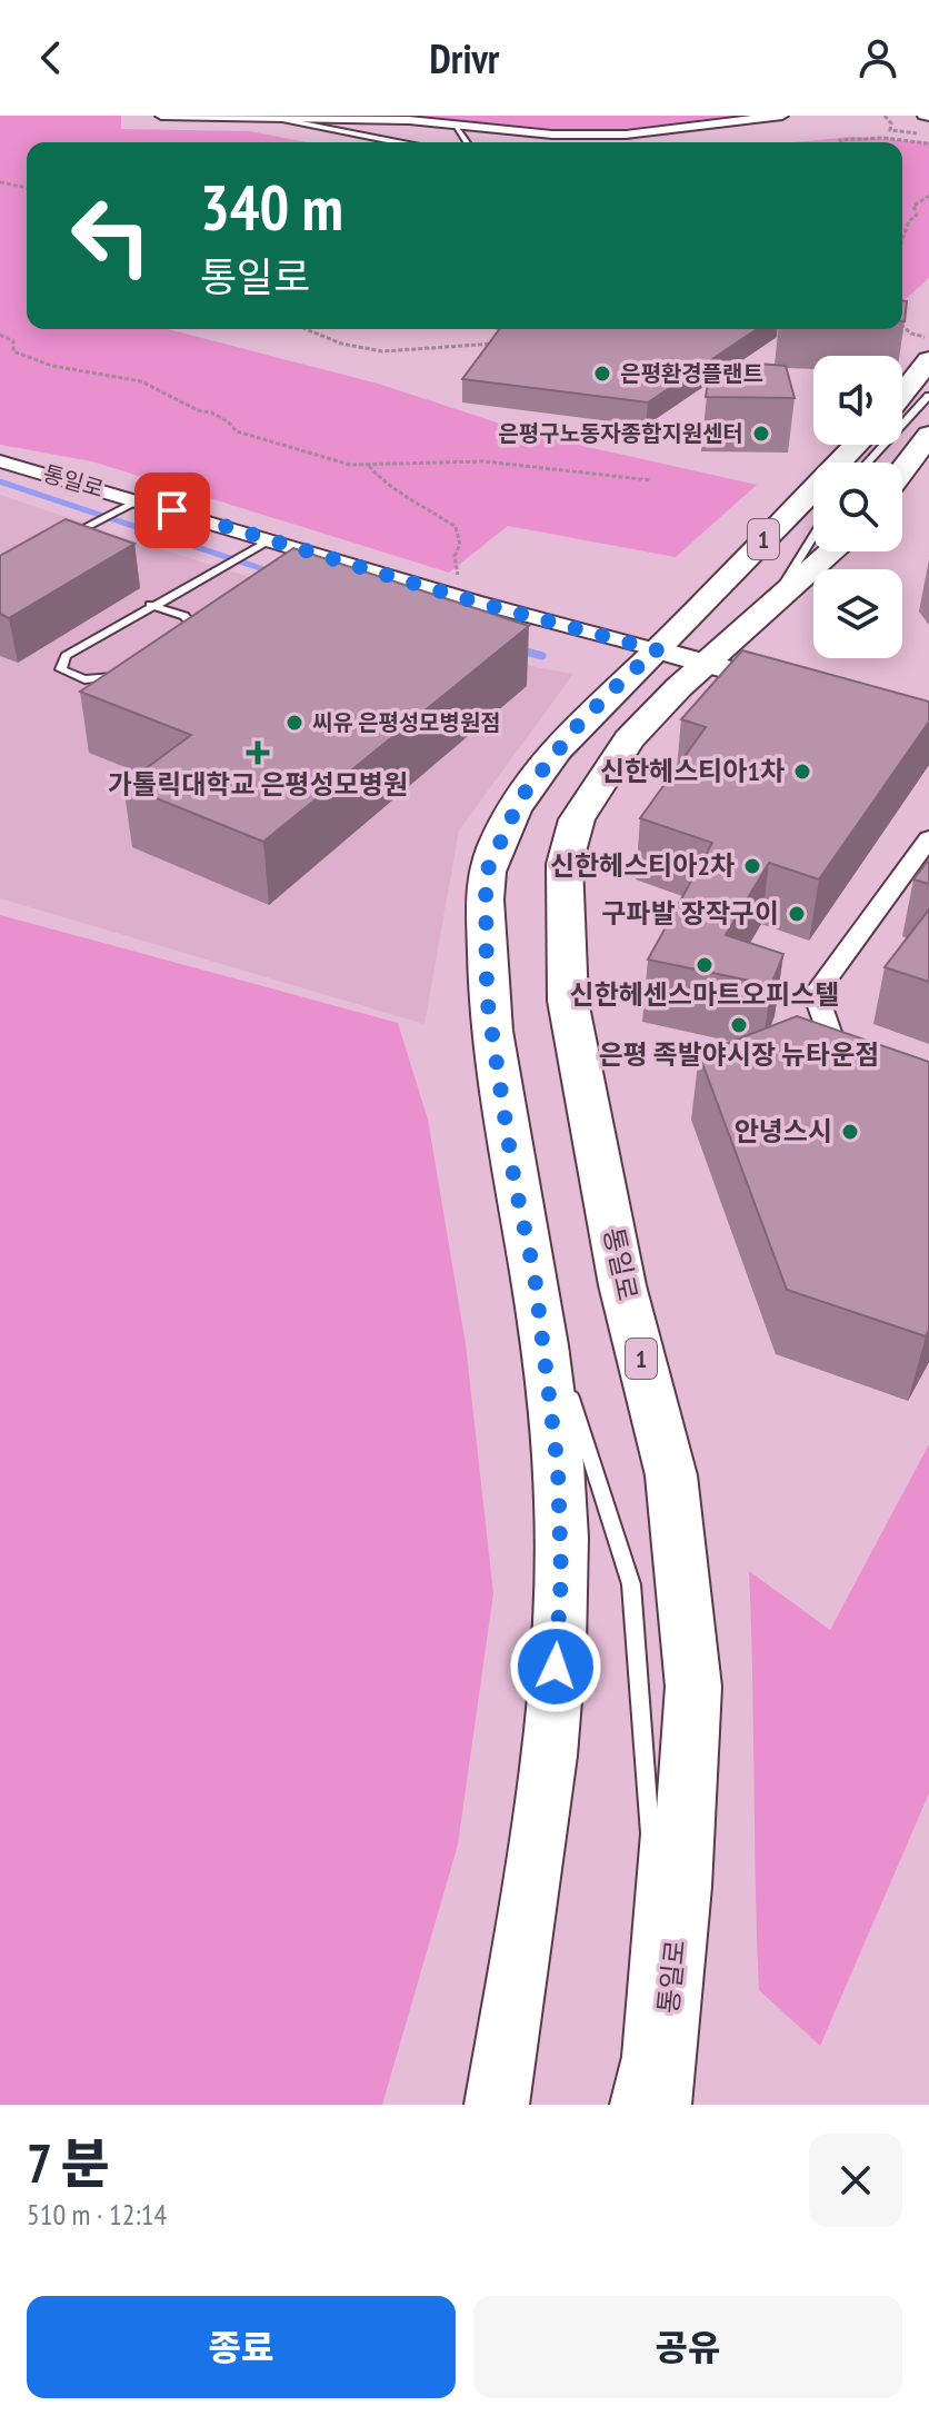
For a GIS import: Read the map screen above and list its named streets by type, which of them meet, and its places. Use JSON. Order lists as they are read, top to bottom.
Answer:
{
  "streets": {
    "main road": ["통일로", "1"]
  },
  "crossings": [
    ["통일로", "1"]
  ],
  "places": {
    "other": [
      "은평환경플랜트",
      "은평구노동자종합지원센터",
      "씨유 은평성모병원점",
      "신한헤스티아1차",
      "신한헤스티아2차",
      "구파발 장작구이",
      "신한헤센스마트오피스텔",
      "은평 족발야시장 뉴타운점",
      "안녕스시"
    ],
    "health": ["가톨릭대학교 은평성모병원"]
  },
  "page": {
    "header": "Drivr",
    "turn": ["340 m", "통일로"],
    "heading": ["7 분", "510 m · 12:14"],
    "buttons": ["종료", "공유"]
  }
}
